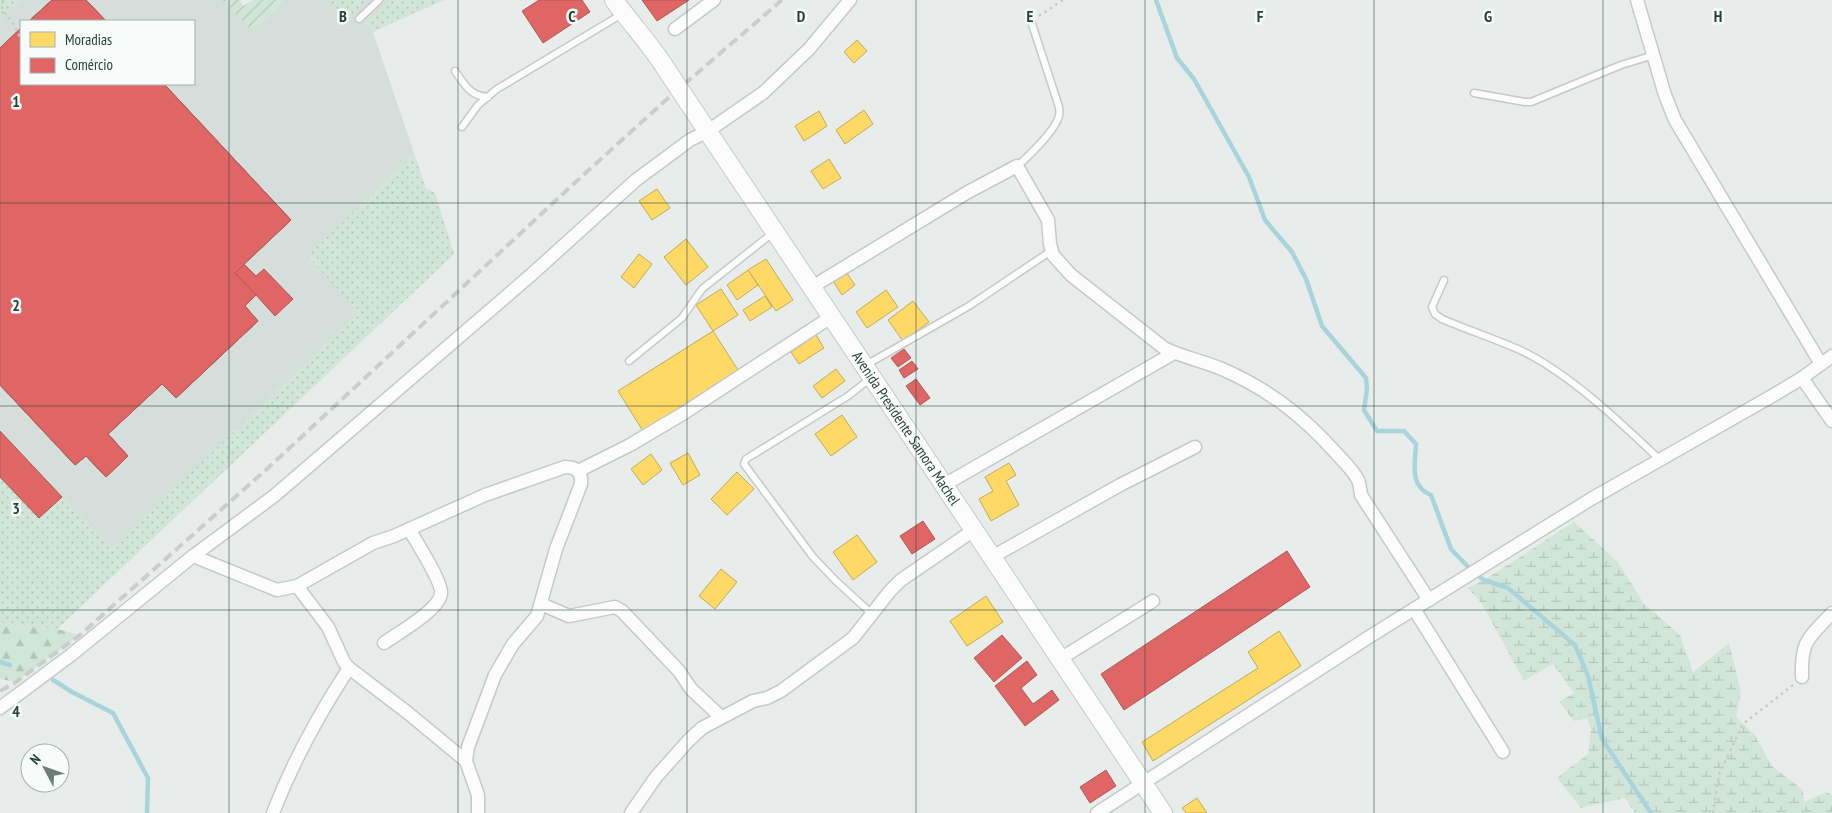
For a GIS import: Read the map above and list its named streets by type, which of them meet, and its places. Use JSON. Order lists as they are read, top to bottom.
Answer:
{
  "streets": {
    "main road": ["Avenida Presidente Samora Machel"]
  },
  "legend": ["Moradias", "Comércio"],
  "north": "top left",
  "grid": {
    "columns": [
      "B",
      "C",
      "D",
      "E",
      "F",
      "G",
      "H"
    ],
    "rows": [
      "1",
      "2",
      "3",
      "4"
    ]
  }
}
